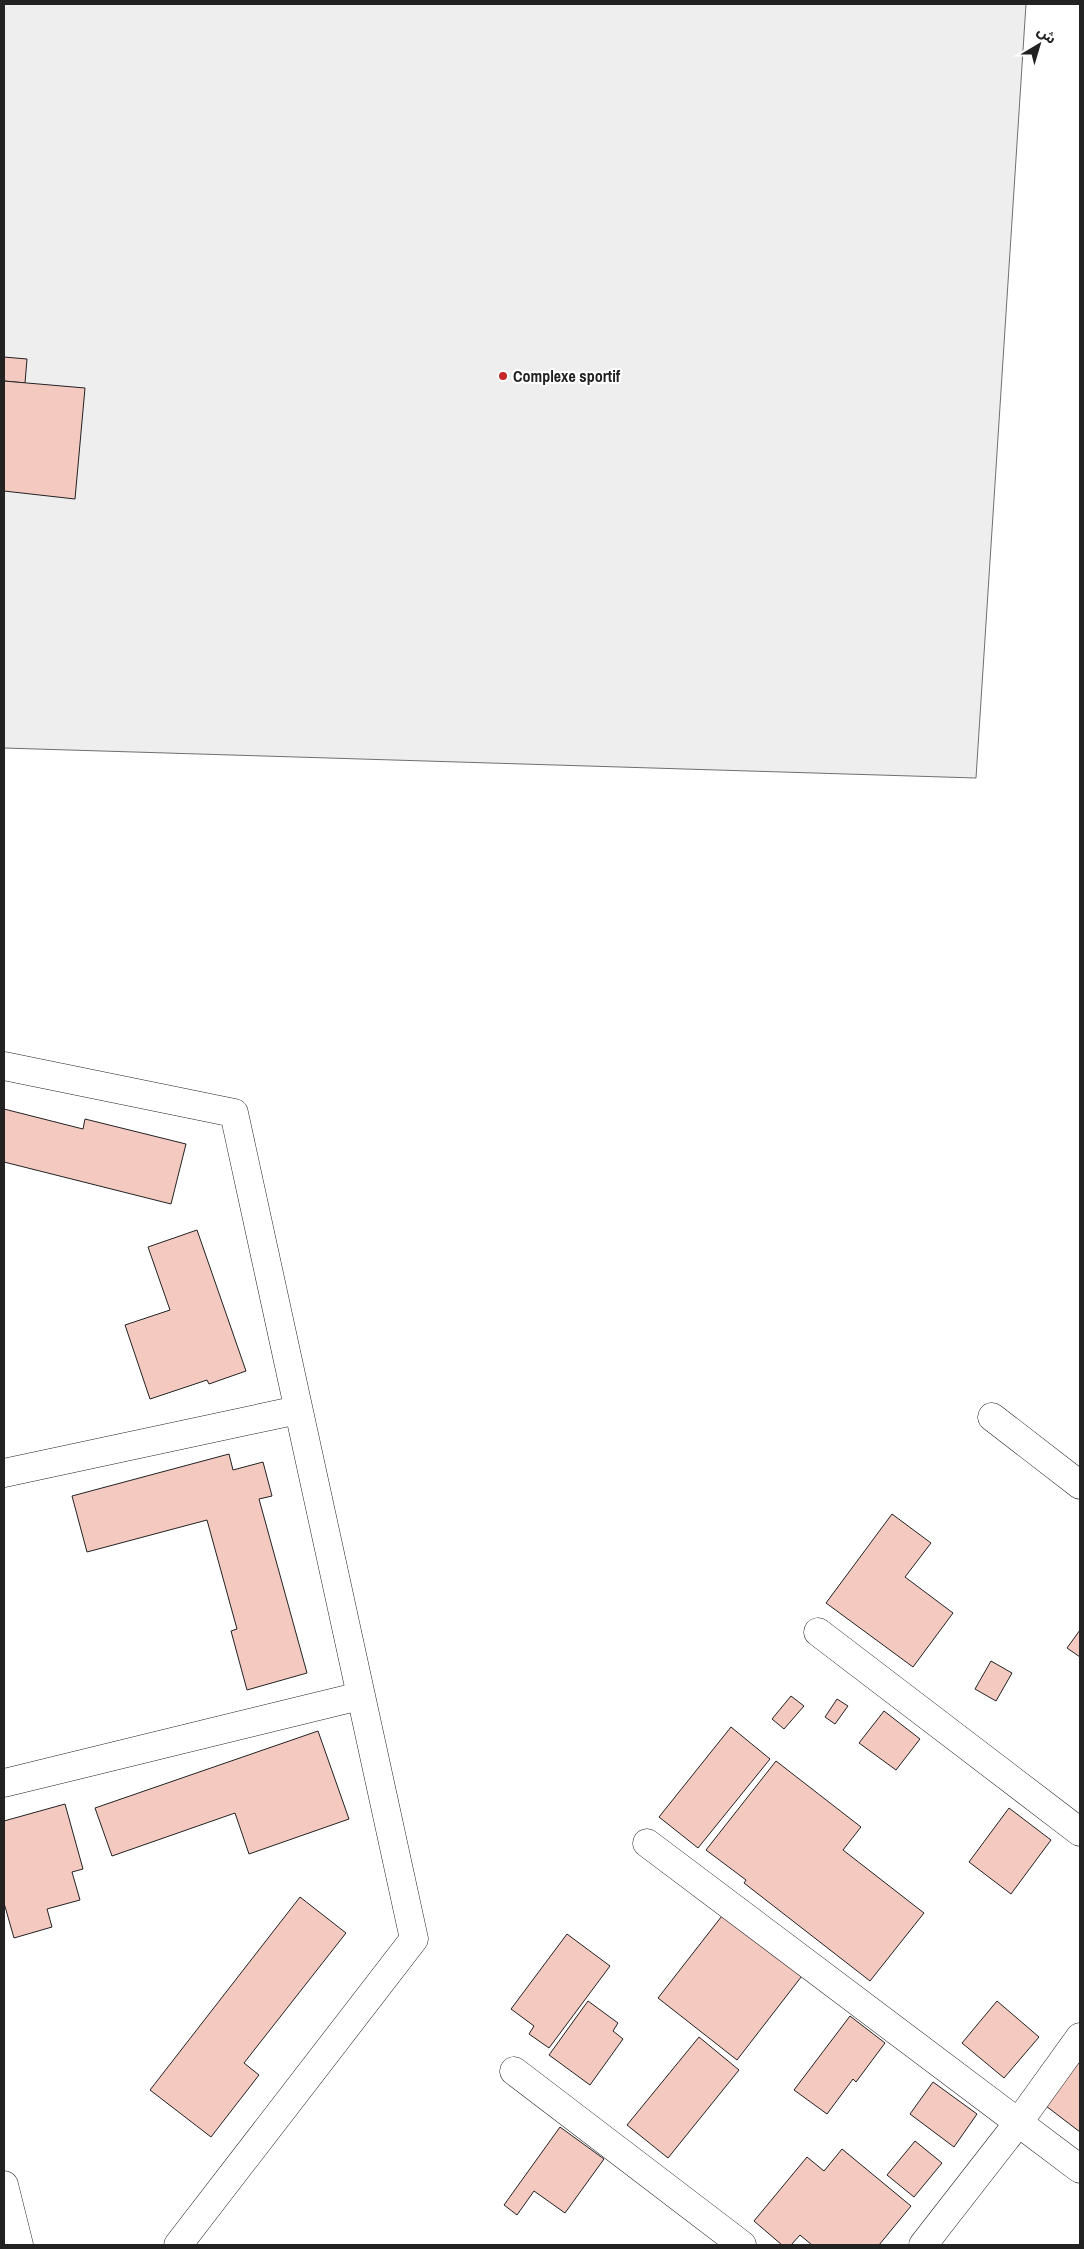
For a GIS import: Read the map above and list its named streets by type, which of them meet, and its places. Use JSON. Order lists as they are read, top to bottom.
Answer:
{
  "places": ["Complexe sportif"],
  "north": "top right"
}
